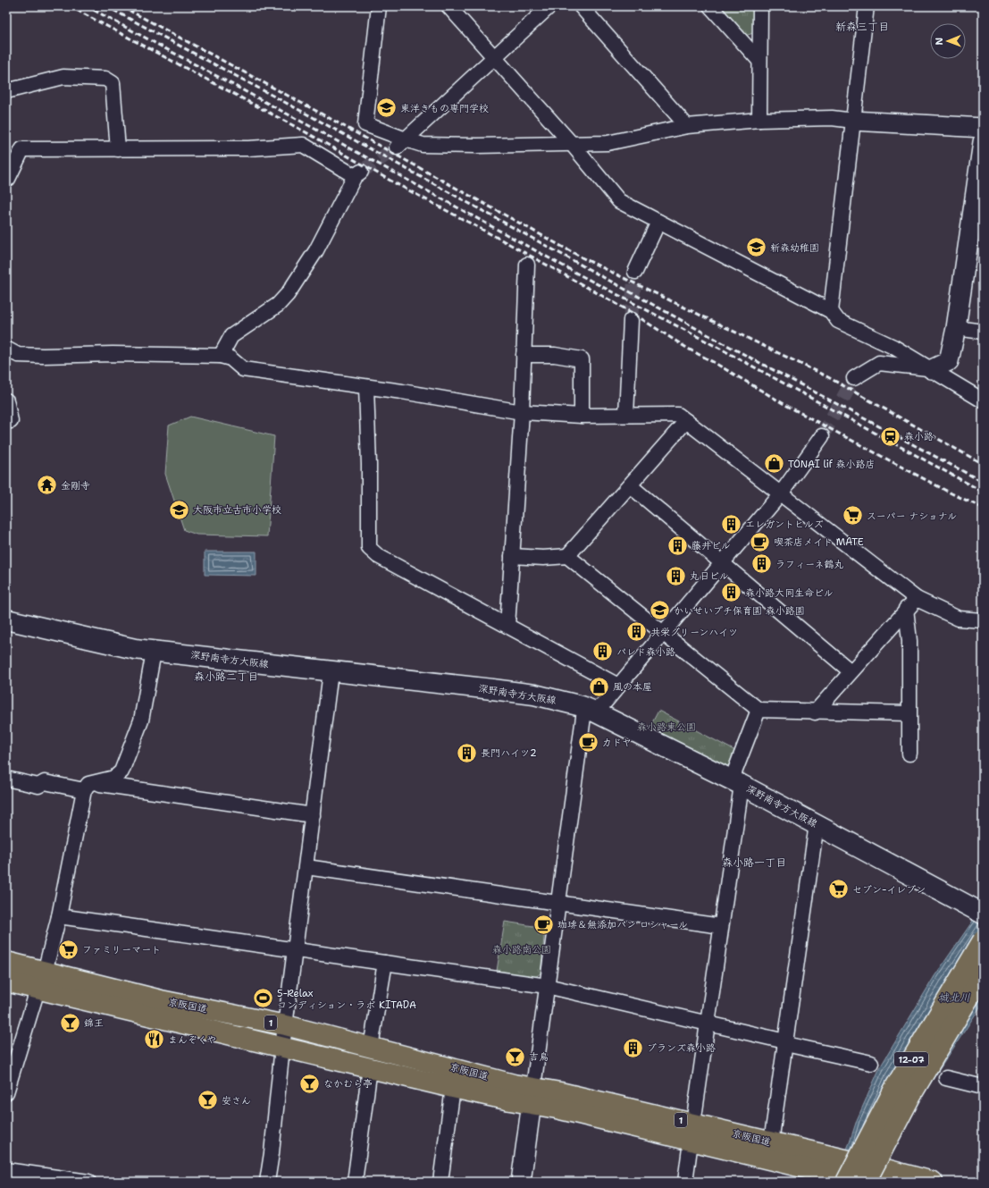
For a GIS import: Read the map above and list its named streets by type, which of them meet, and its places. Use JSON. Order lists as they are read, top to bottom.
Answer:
{
  "streets": {
    "highway": ["京阪国道", "1", "12-07"],
    "main road": ["深野南寺方大阪線"]
  },
  "districts": ["新森三丁目", "森小路二丁目", "森小路一丁目"],
  "water": ["城北川"],
  "parks": ["森小路東公園", "森小路南公園"],
  "places": {
    "school or university": [
      "東洋きもの専門学校",
      "新森幼稚園",
      "大阪市立古市小学校",
      "かいせいプチ保育園 森小路園"
    ],
    "station": ["森小路"],
    "shop": ["TONAI lif 森小路店", "風の本屋"],
    "temple": ["金剛寺"],
    "supermarket": ["スーパー ナショナル", "セブン-イレブン", "ファミリーマート"],
    "building": [
      "エレガントヒルズ",
      "藤井ビル",
      "ラフィーネ鶴丸",
      "丸日ビル",
      "森小路大同生命ビル",
      "共栄グリーンハイツ",
      "パレド森小路",
      "長門ハイツ2",
      "ブランズ森小路"
    ],
    "cafe": ["喫茶店メイト MATE", "カドヤ", "珈琲＆無添加パン ロシャール"],
    "sports": ["5-Relax コンディション・ラボ KITADA"],
    "bar": [
      "錦王",
      "吉鳥",
      "なかむら亭",
      "安さん"
    ],
    "restaurant": ["まんぞくや"]
  },
  "north": "left"
}
